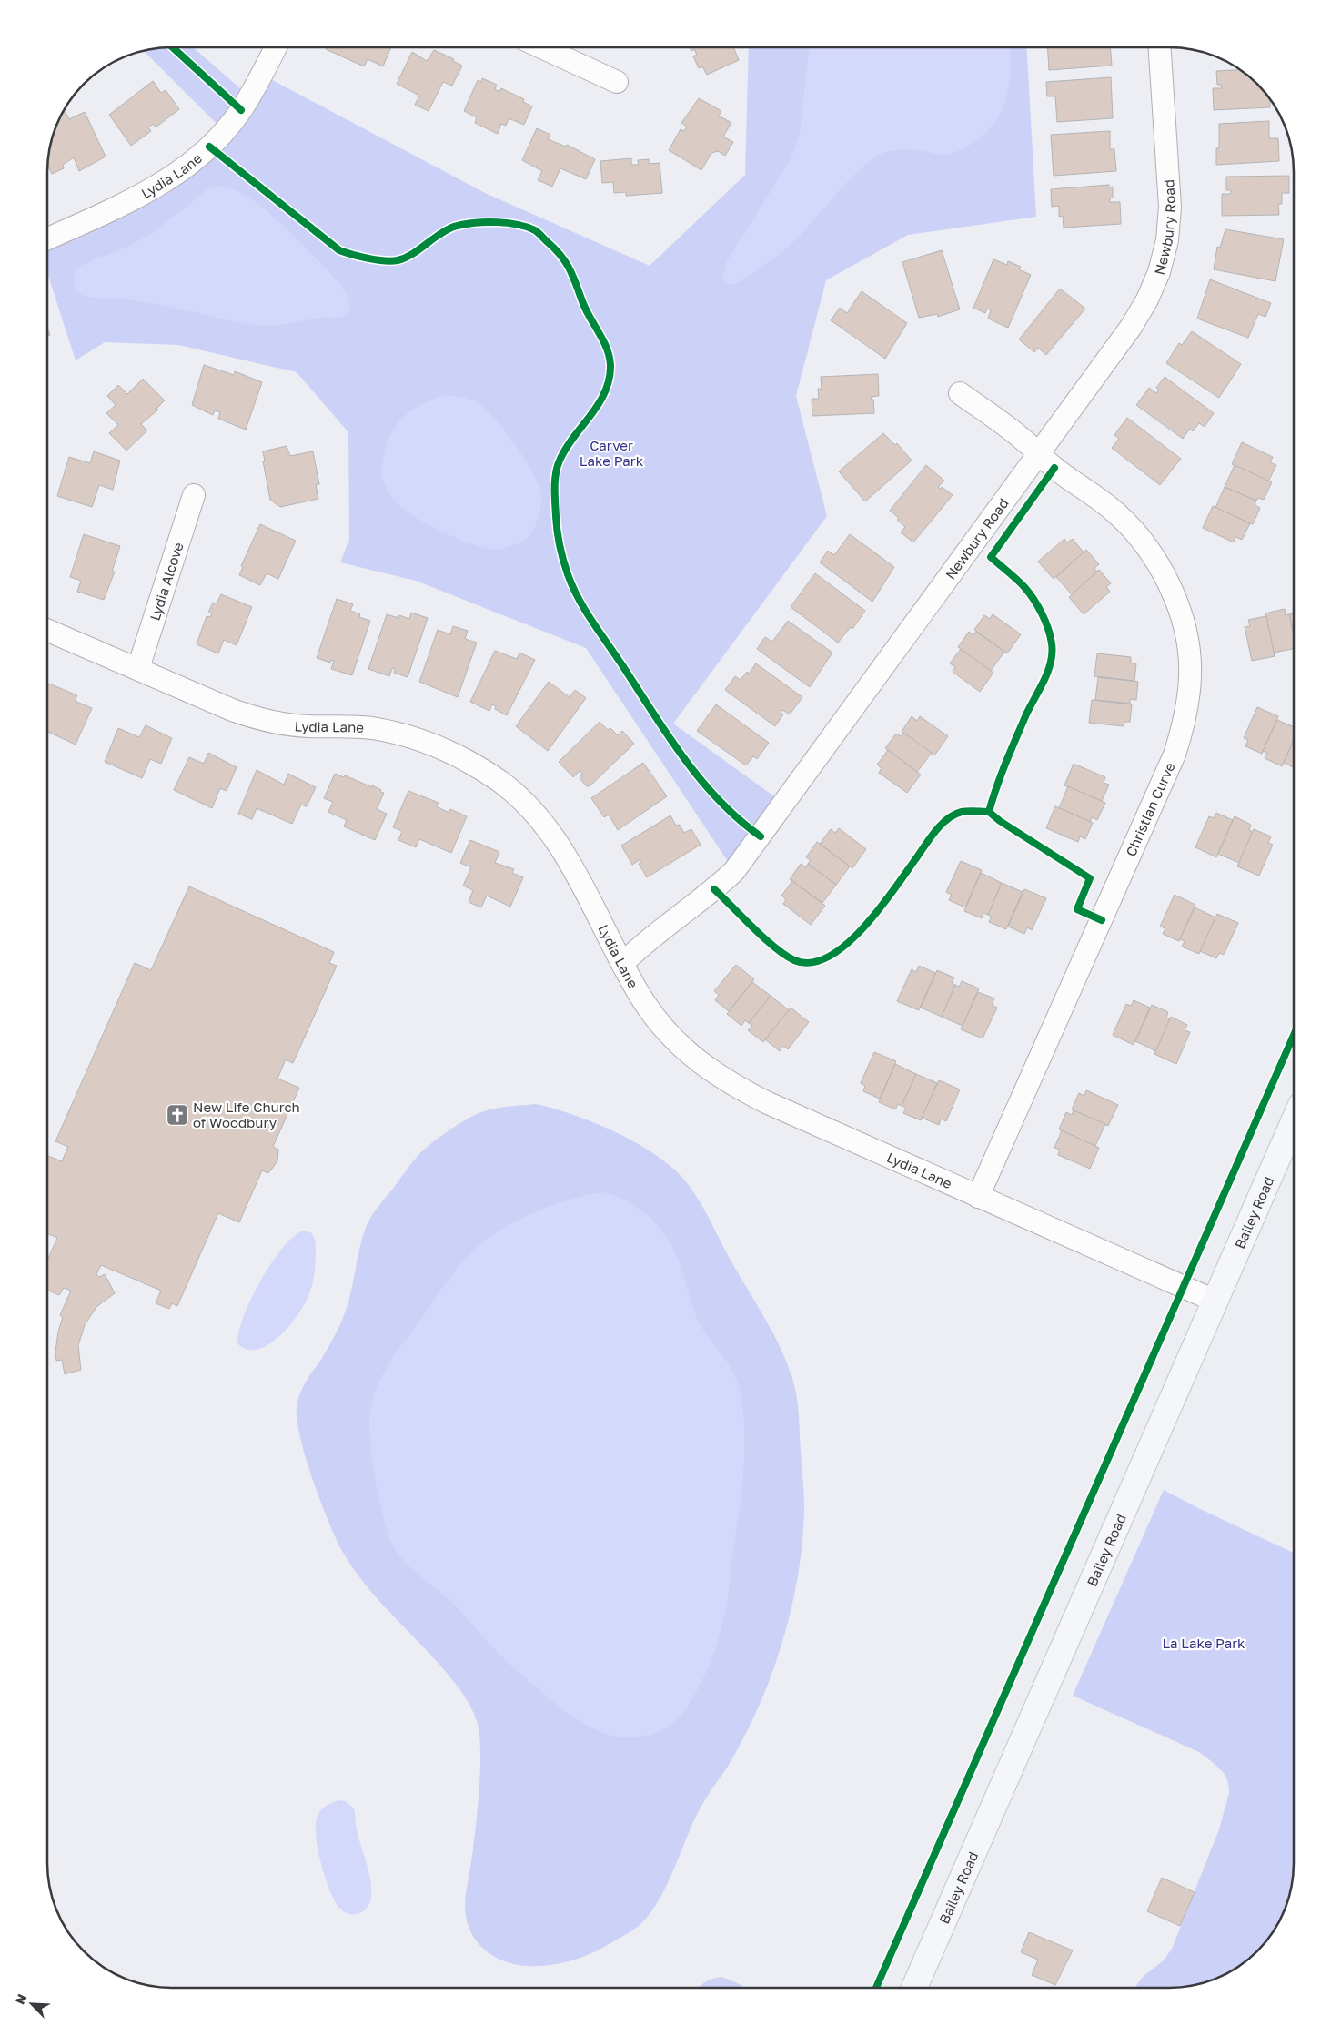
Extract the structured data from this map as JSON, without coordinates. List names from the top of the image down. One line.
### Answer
{"streets":{"main road":["Bailey Road"],"street":["Lydia Lane","Newbury Road","Lydia Alcove","Christian Curve"]},"crossings":[["Lydia Lane","Newbury Road"],["Lydia Lane","Lydia Alcove"],["Lydia Lane","Christian Curve"],["Lydia Lane","Bailey Road"],["Newbury Road","Christian Curve"]],"parks":["Carver Lake Park","La Lake Park"],"places":{"church":["New Life Church of Woodbury"]},"north":"top left"}
